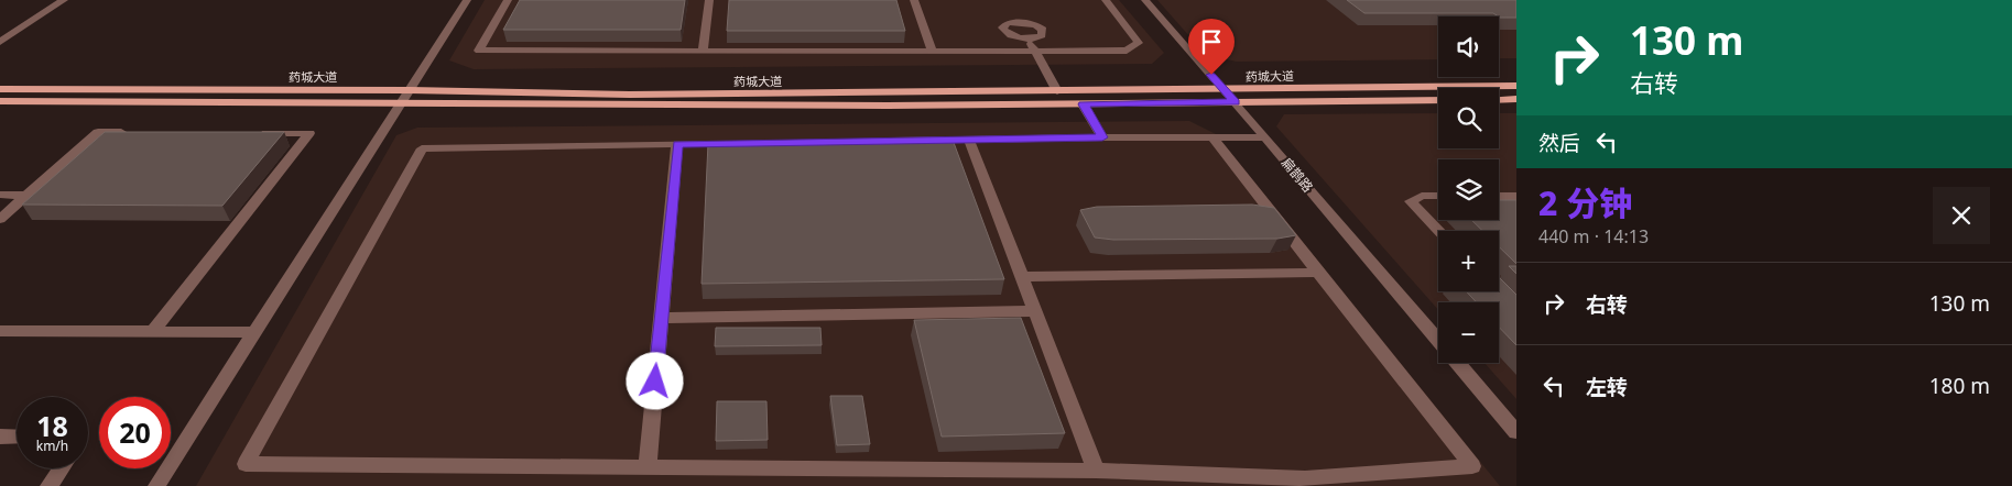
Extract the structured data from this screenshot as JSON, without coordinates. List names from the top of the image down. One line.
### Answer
{"streets":{"main road":["药城大道"],"street":["扁鹊路"]},"crossings":[["药城大道","扁鹊路"]],"page":{"turn":["130 m","右转"],"map_buttons":["+","−"],"then":"然后","heading":["2 分钟","440 m · 14:13"],"list":[{"name":"右转","value":"130 m"},{"name":"左转","value":"180 m"}],"speed":"18 km/h","limit":"20"}}
